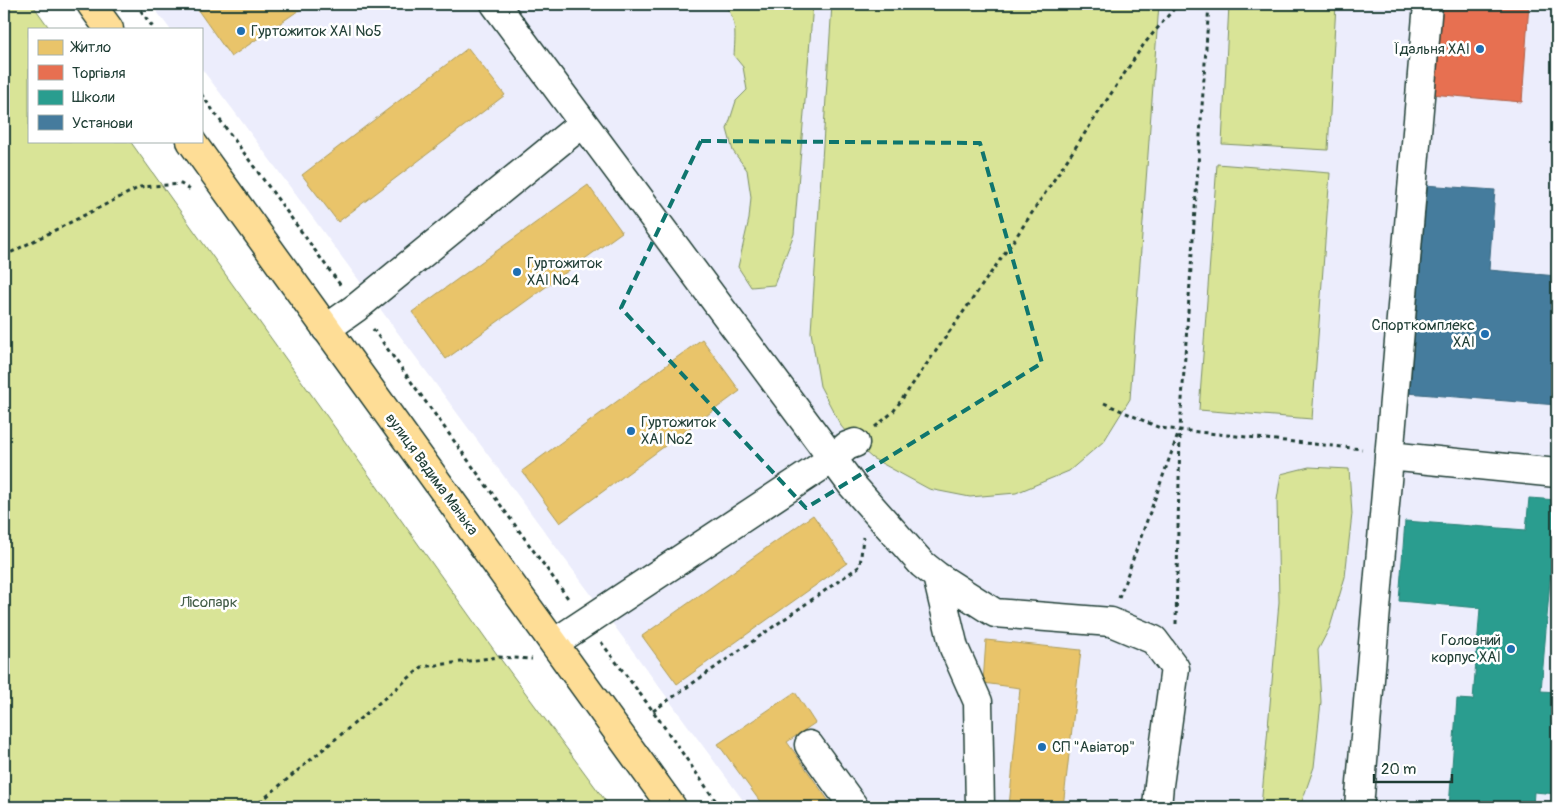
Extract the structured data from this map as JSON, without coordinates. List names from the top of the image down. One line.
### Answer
{"streets":{"main road":["вулиця Вадима Манька"]},"parks":["Лісопарк"],"places":["Гуртожиток ХАІ №5","Їдальня ХАІ","Гуртожиток ХАІ №4","Спорткомплекс ХАІ","Гуртожиток ХАІ №2","Головний корпус ХАІ","СП \"Авіатор\""],"legend":["Житло","Торгівля","Школи","Установи"],"scale_bar":"20 m"}
